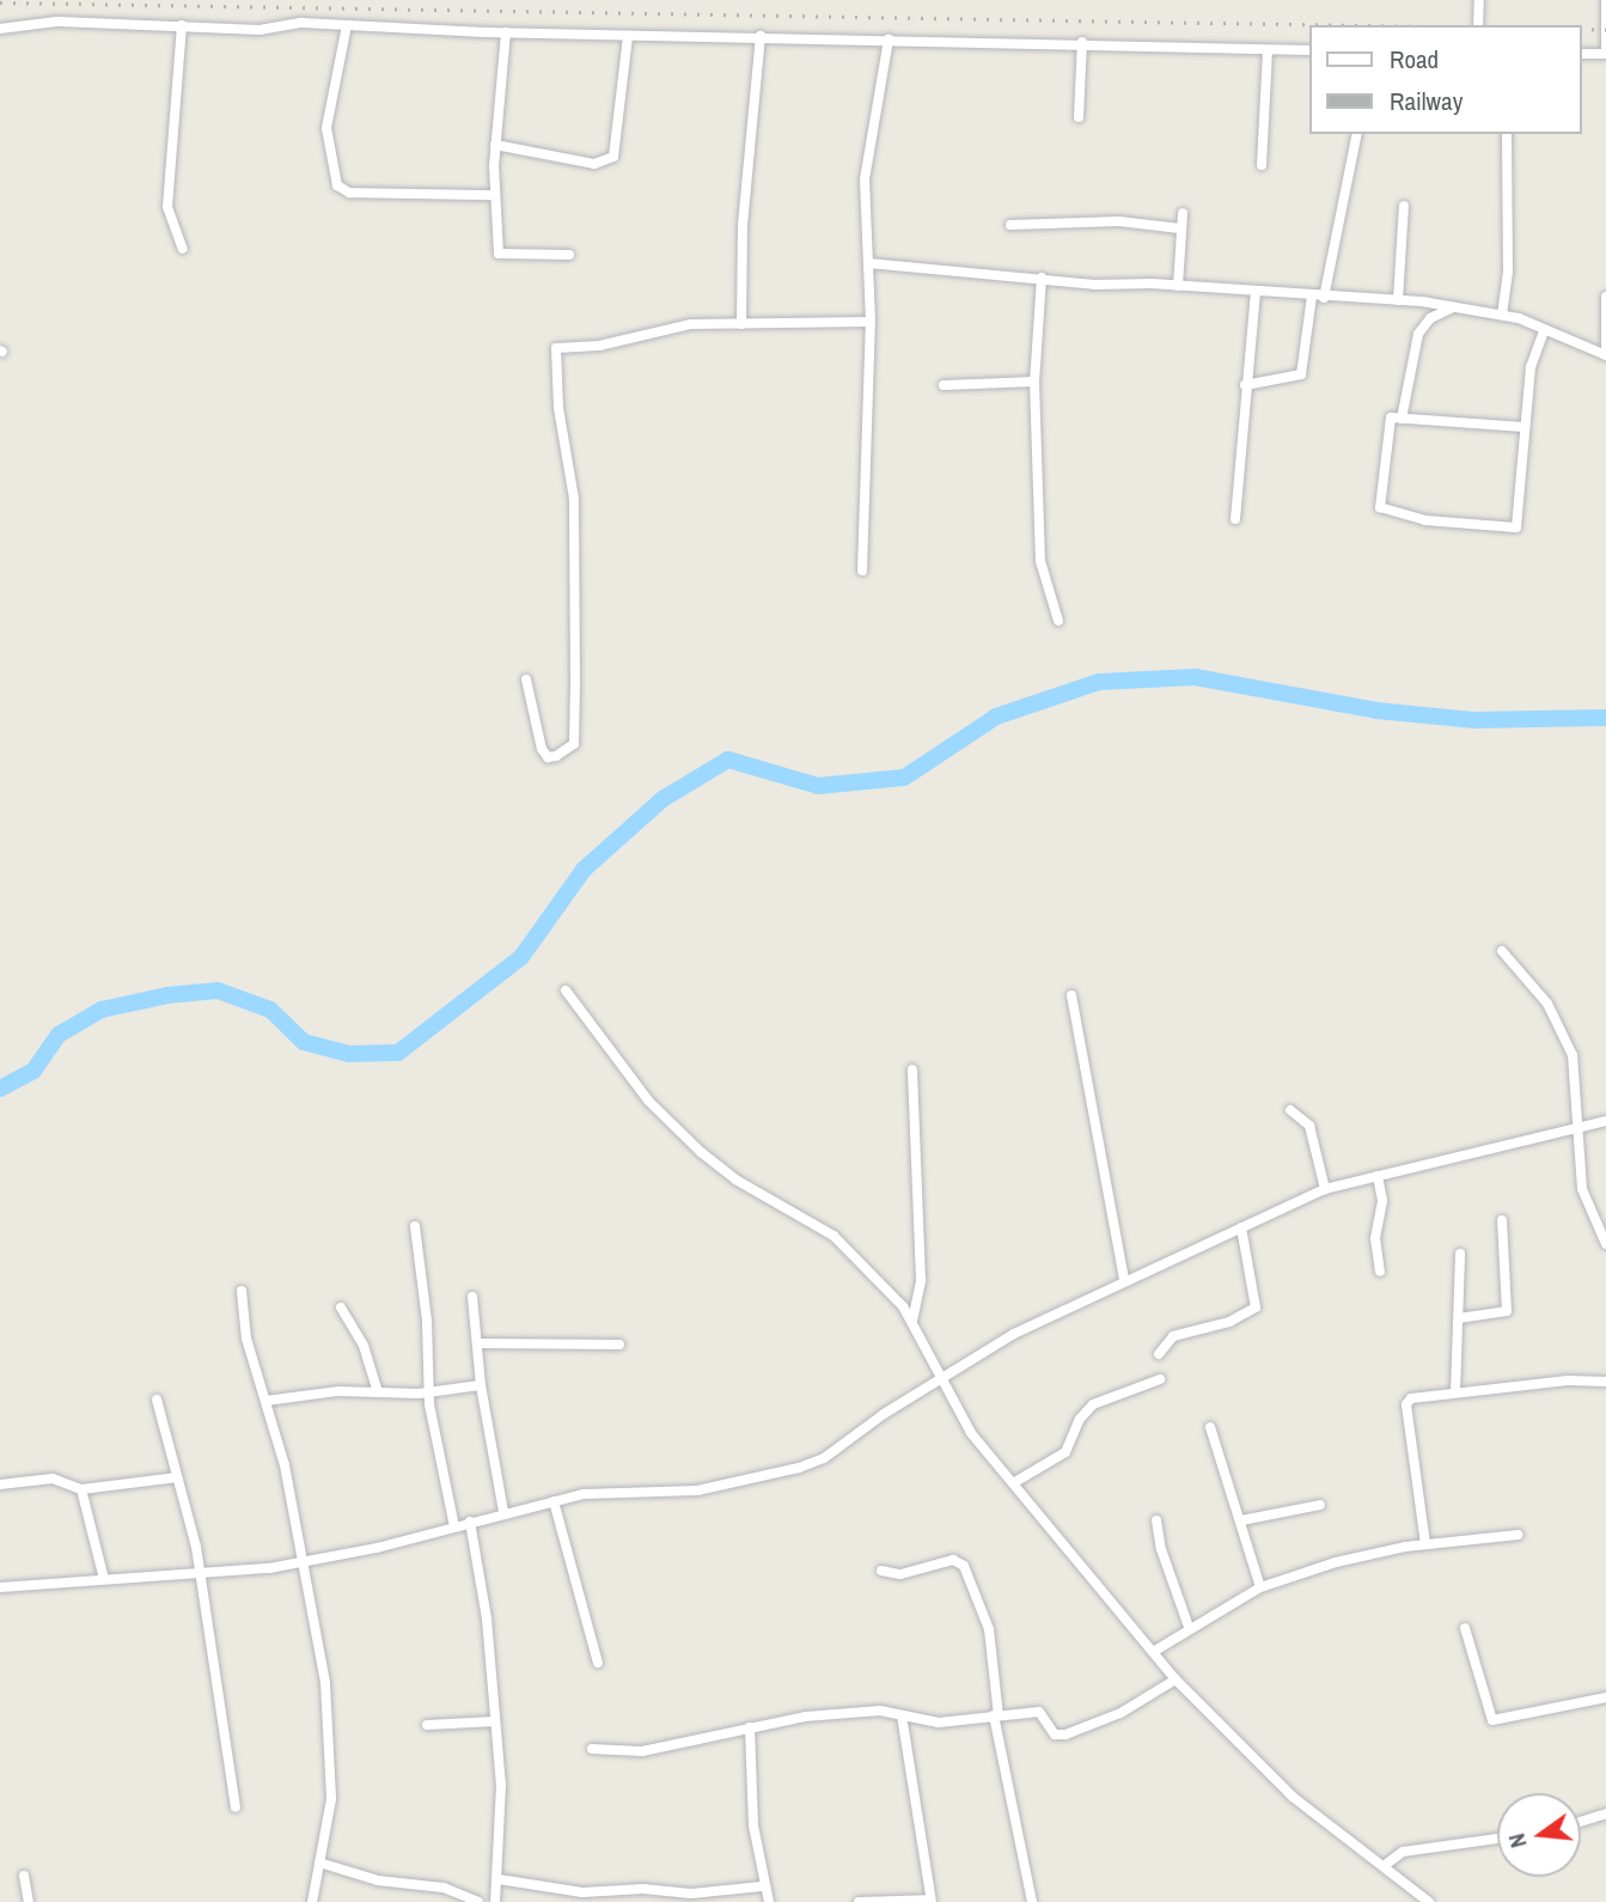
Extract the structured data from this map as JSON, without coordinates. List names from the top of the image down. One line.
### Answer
{"legend":["Road","Railway"],"north":"left"}
